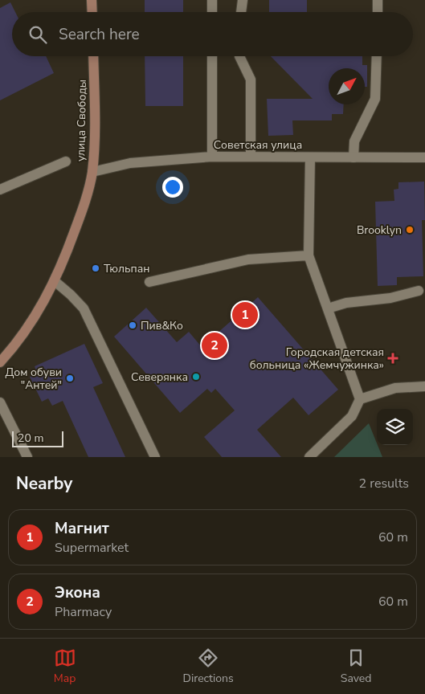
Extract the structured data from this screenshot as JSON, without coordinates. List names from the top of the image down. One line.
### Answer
{"streets":{"main road":["улица Свободы"],"street":["Советская улица"]},"crossings":[["улица Свободы","Советская улица"]],"places":{"other":["Brooklyn","Тюльпан","Пив&Ко","Северянка","Дом обуви \"Антей\""],"health":["Городская детская больница «Жемчужинка»"]},"scale_bar":"20 m","north":"top right","page":{"search":"Search here","pins":["1","2"],"scale":"20 m","heading":["Nearby","2 results"],"list":[{"mark":"1","name":"Магнит","note":"Supermarket","value":"60 m"},{"mark":"2","name":"Экона","note":"Pharmacy","value":"60 m"}],"nav":["Map","Directions","Saved"]}}
